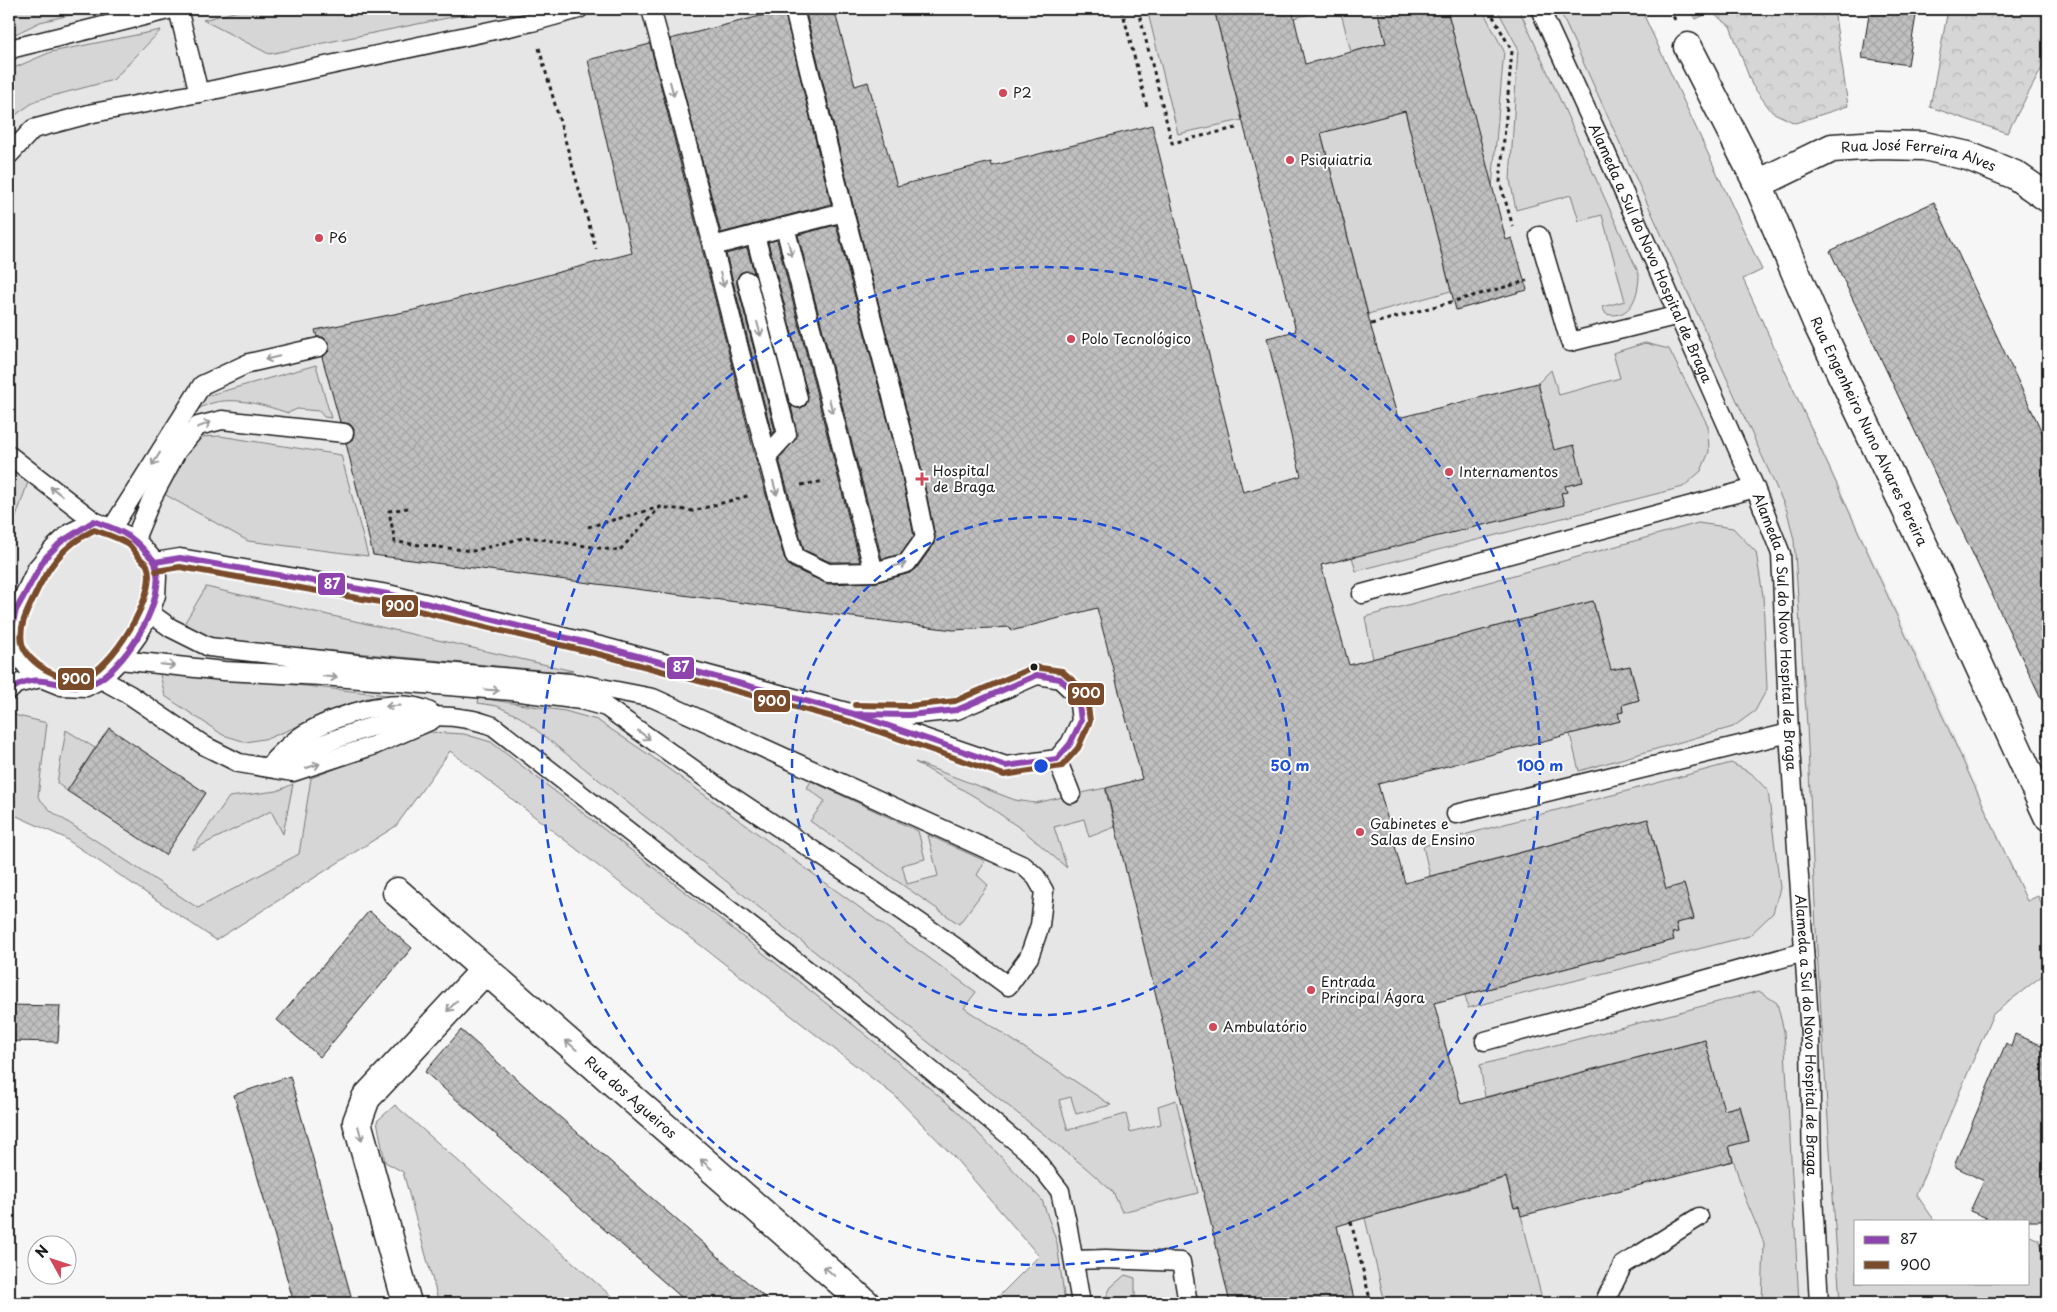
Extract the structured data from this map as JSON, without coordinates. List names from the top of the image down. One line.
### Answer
{"streets":{"street":["Rua José Ferreira Alves","Rua Engenheiro Nuno Alvares Pereira","Rua dos Agueiros"],"lane":["Alameda a Sul do Novo Hospital de Braga"]},"crossings":[["Rua José Ferreira Alves","Rua Engenheiro Nuno Alvares Pereira"]],"one_way":["Rua dos Agueiros"],"places":{"other":["P2","Psiquiatria","P6","Polo Tecnológico","Internamentos","Gabinetes e Salas de Ensino","Entrada Principal Ágora","Ambulatório"],"health":["Hospital de Braga"]},"lines":["transit line 87","transit line 900"],"legend":["87","900"],"north":"top left","rings":["50 m","100 m"]}
